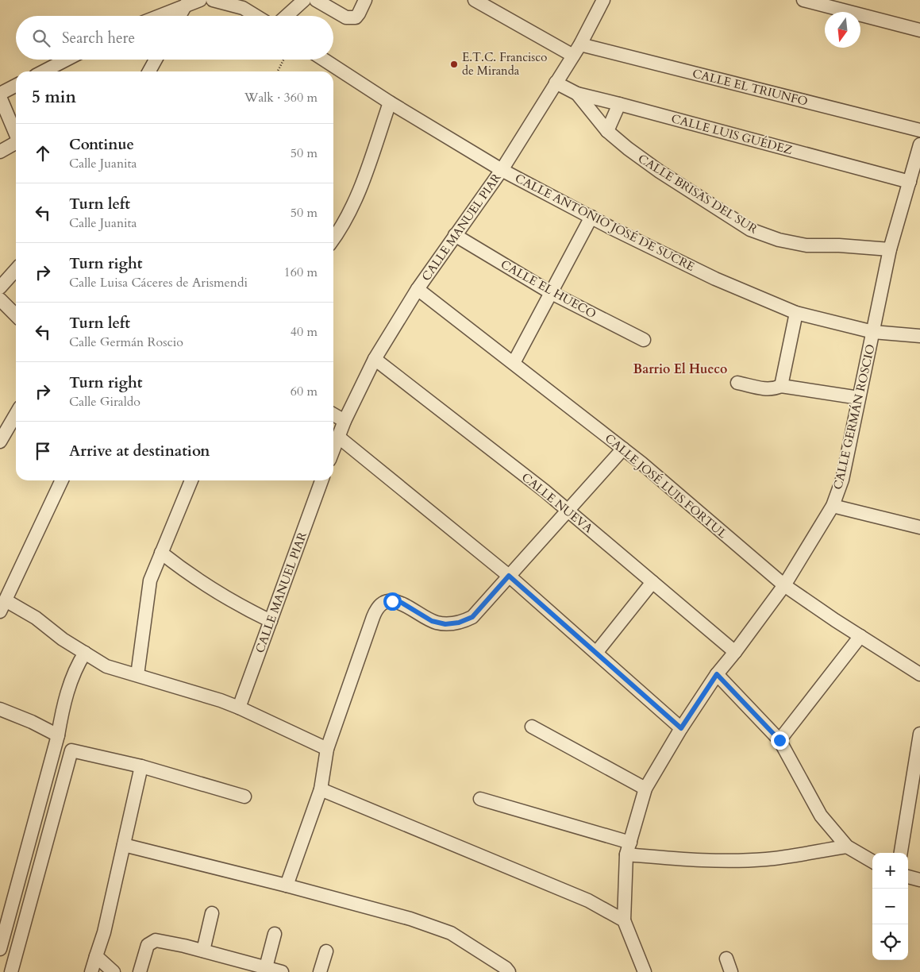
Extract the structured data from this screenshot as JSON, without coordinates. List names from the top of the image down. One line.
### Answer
{"streets":{"street":["CALLE EL TRIUNFO","CALLE LUIS GUÉDEZ","CALLE BRISAS DEL SUR","CALLE ANTONIO JOSÉ DE SUCRE","CALLE MANUEL PIAR","CALLE EL HUECO","CALLE GERMÁN ROSCIO","CALLE JOSÉ LUIS FORTUL","CALLE NUEVA"]},"crossings":[["CALLE EL TRIUNFO","CALLE MANUEL PIAR"],["CALLE LUIS GUÉDEZ","CALLE BRISAS DEL SUR"],["CALLE LUIS GUÉDEZ","CALLE MANUEL PIAR"],["CALLE LUIS GUÉDEZ","CALLE GERMÁN ROSCIO"],["CALLE BRISAS DEL SUR","CALLE GERMÁN ROSCIO"],["CALLE ANTONIO JOSÉ DE SUCRE","CALLE MANUEL PIAR"],["CALLE ANTONIO JOSÉ DE SUCRE","CALLE GERMÁN ROSCIO"],["CALLE MANUEL PIAR","CALLE EL HUECO"],["CALLE MANUEL PIAR","CALLE JOSÉ LUIS FORTUL"],["CALLE MANUEL PIAR","CALLE NUEVA"],["CALLE GERMÁN ROSCIO","CALLE JOSÉ LUIS FORTUL"],["CALLE GERMÁN ROSCIO","CALLE NUEVA"]],"districts":["Barrio El Hueco"],"places":["E.T.C. Francisco de Miranda"],"north":"bottom","page":{"search":"Search here","heading":["5 min","Walk · 360 m"],"list":[["Continue","Calle Juanita","50 m"],["Turn left","Calle Juanita","50 m"],["Turn right","Calle Luisa Cáceres de Arismendi","160 m"],["Turn left","Calle Germán Roscio","40 m"],["Turn right","Calle Giraldo","60 m"],"Arrive at destination"],"map_buttons":["+","−"]}}
